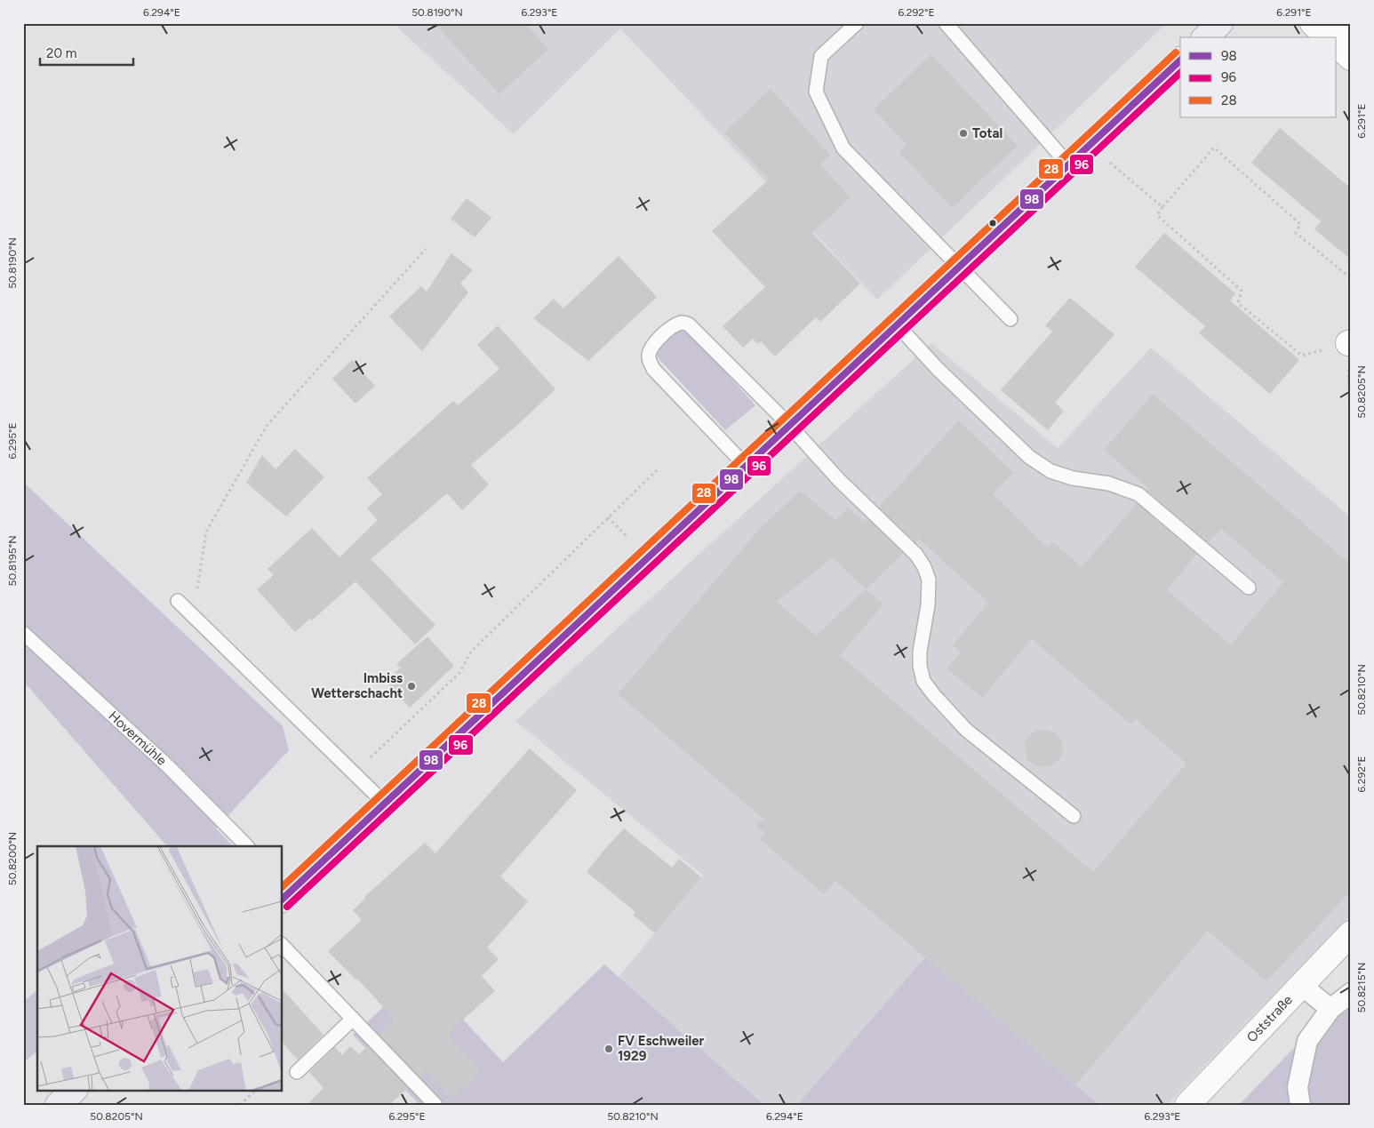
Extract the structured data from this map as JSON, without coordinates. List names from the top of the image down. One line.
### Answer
{"streets":{"street":["Oststraße"],"lane":["Hovermühle"]},"places":["Total","Imbiss Wetterschacht","FV Eschweiler 1929"],"lines":["transit line 28","transit line 98","transit line 96"],"legend":["98","96","28"],"scale_bar":"20 m","coordinates":["6.294°E","50.8190°N","6.293°E","6.292°E","6.291°E","50.8205°N","6.295°E","50.8195°N","50.8210°N","50.8200°N","50.8215°N"]}
